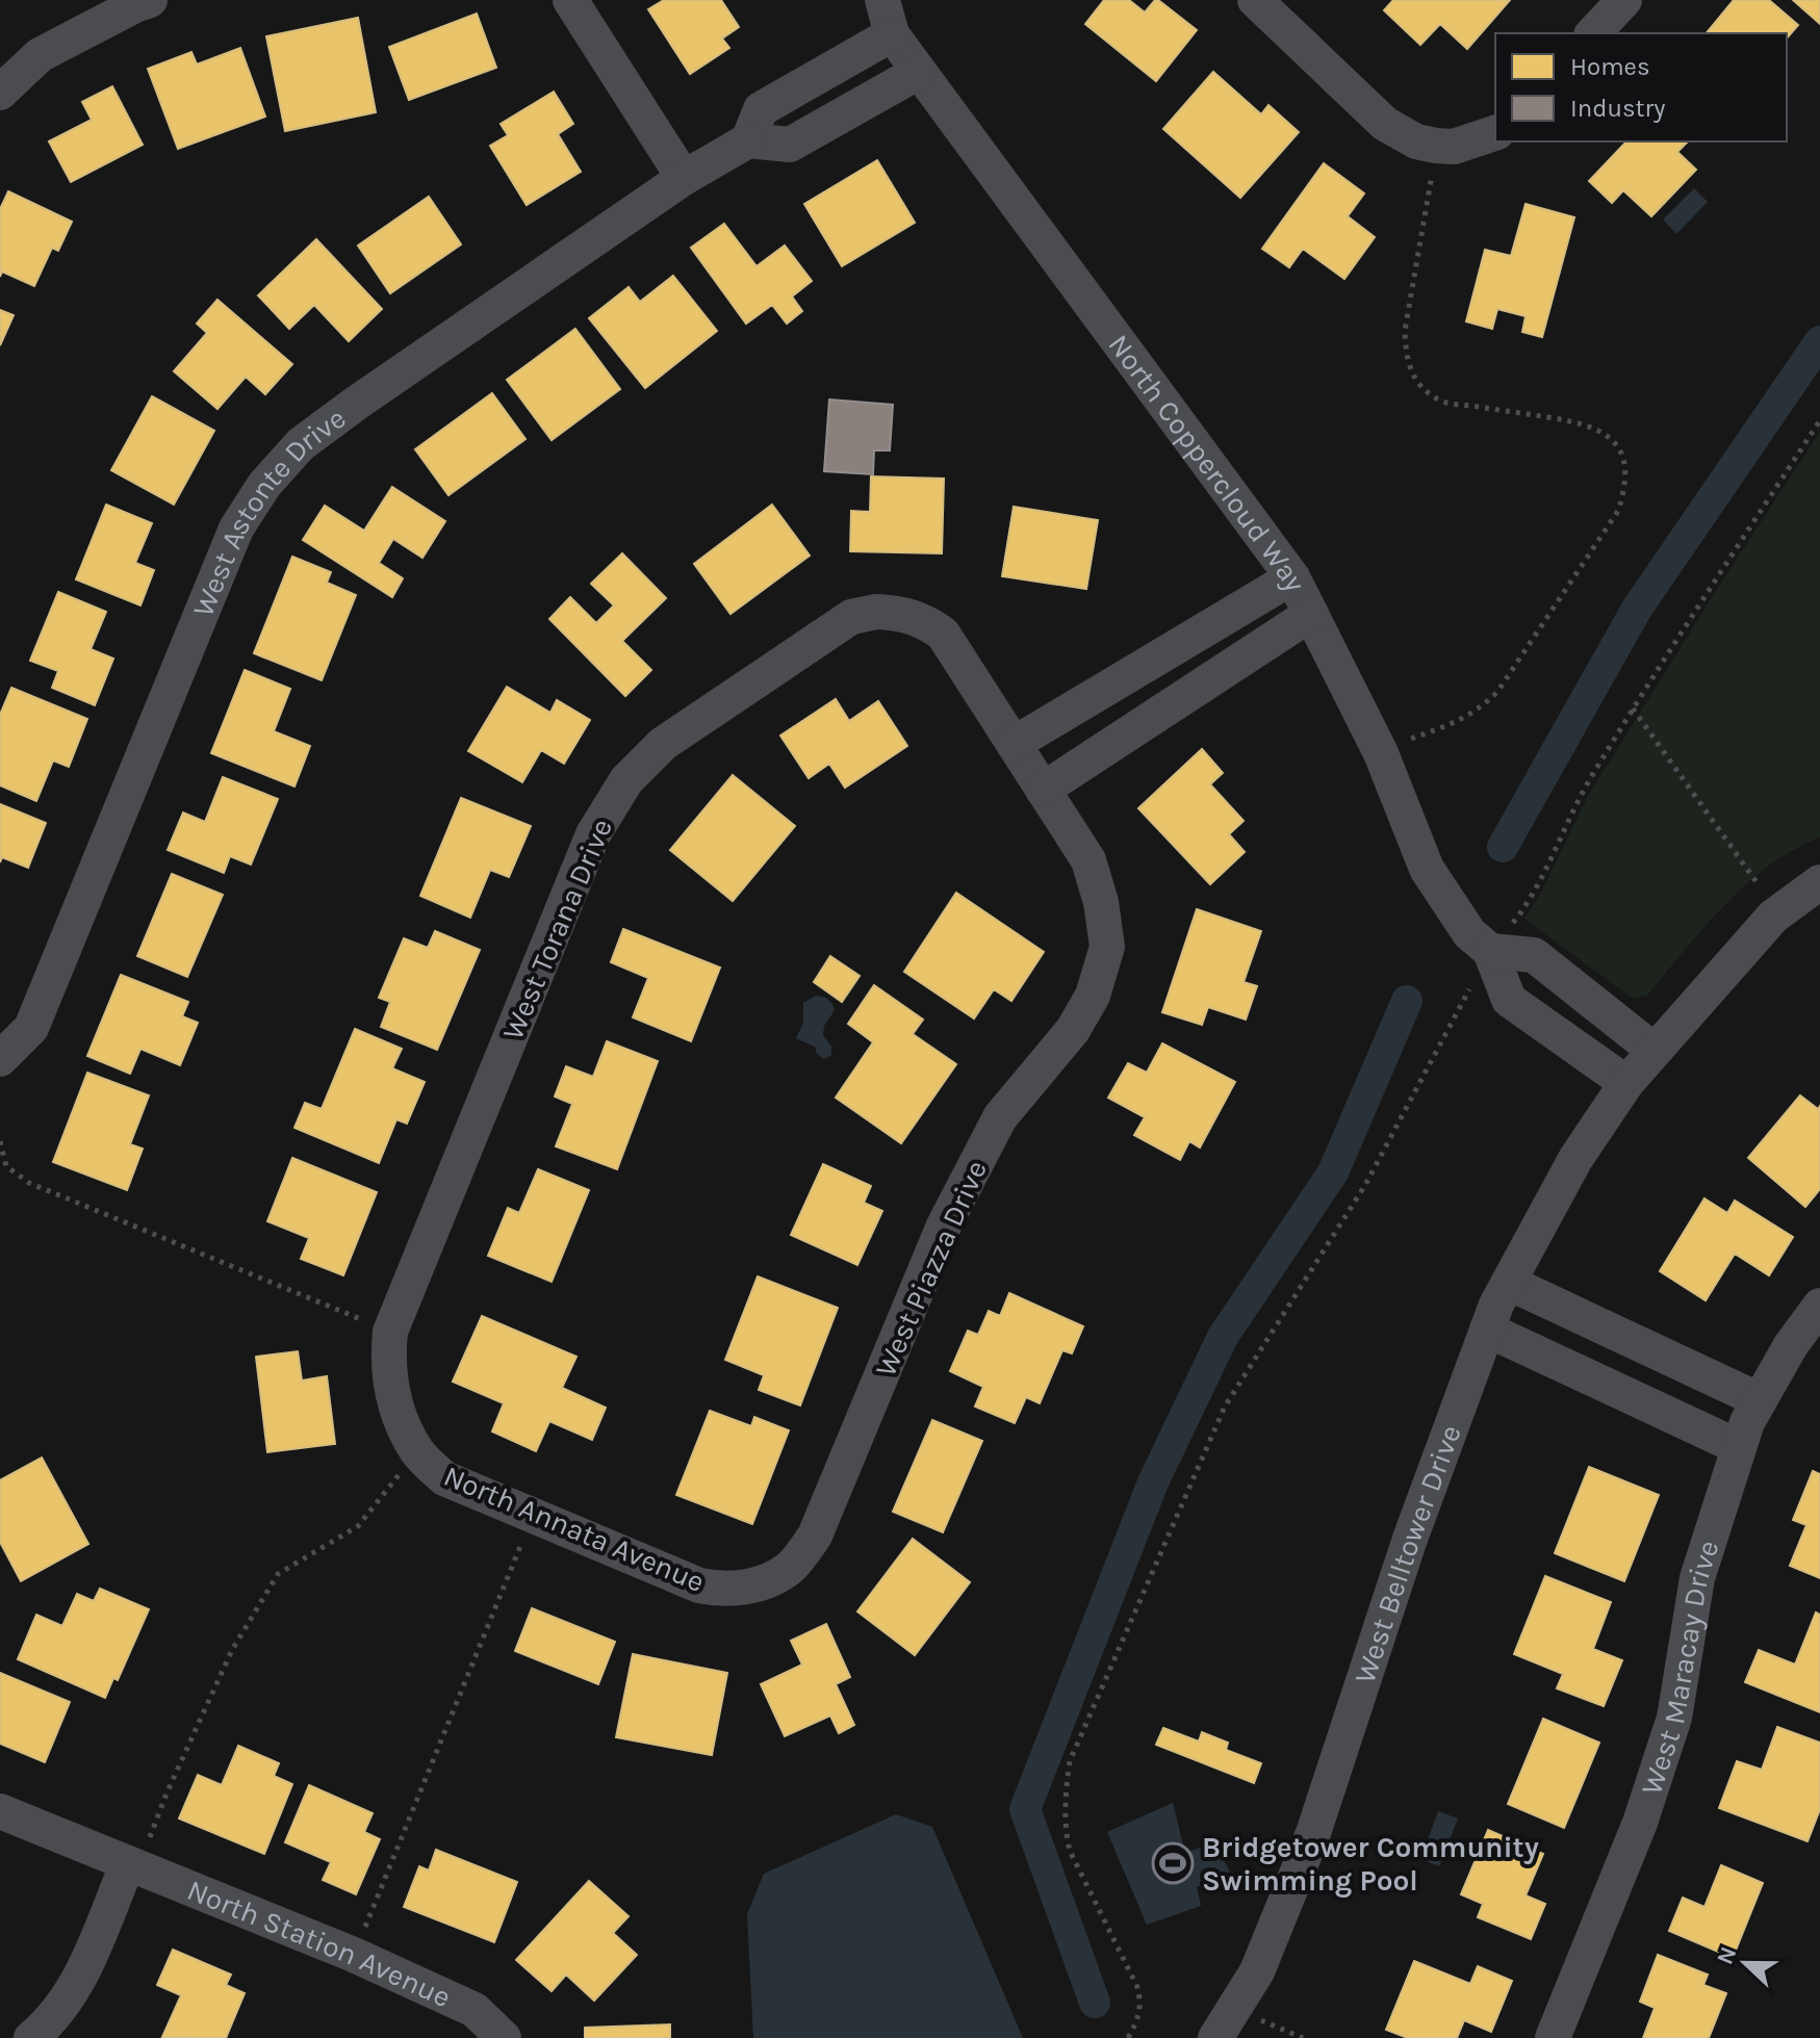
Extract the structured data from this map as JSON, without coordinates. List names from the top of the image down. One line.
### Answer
{"streets":{"street":["North Coppercloud Way","West Astonte Drive","West Torana Drive","West Piazza Drive","North Annata Avenue","West Belltower Drive","West Maracay Drive","North Station Avenue"]},"crossings":[["North Coppercloud Way","West Belltower Drive"],["West Torana Drive","North Annata Avenue"],["West Piazza Drive","North Annata Avenue"]],"places":{"sports":["Bridgetower Community Swimming Pool"]},"legend":["Homes","Industry"],"north":"left"}
